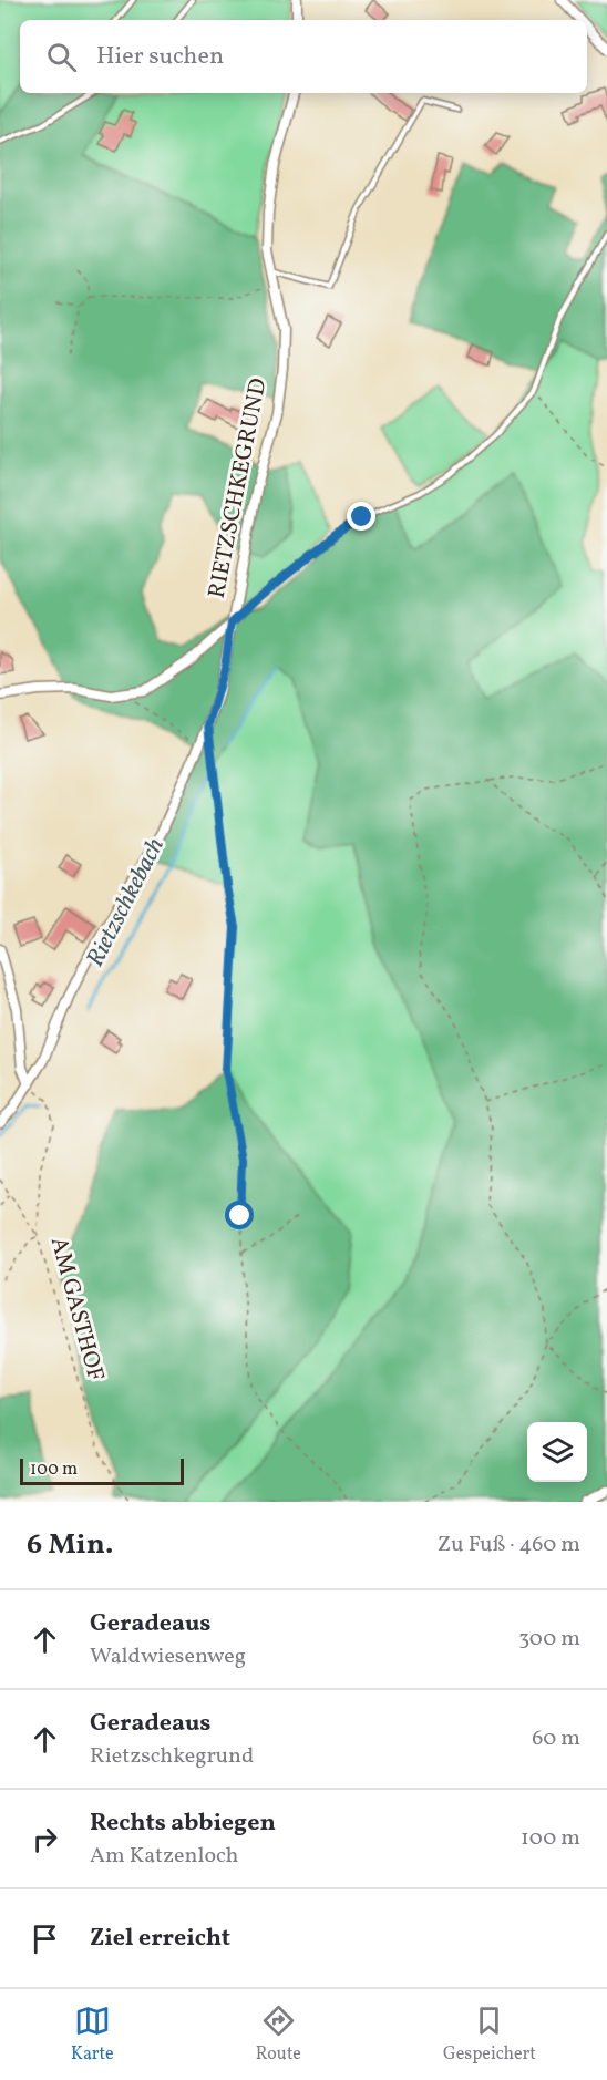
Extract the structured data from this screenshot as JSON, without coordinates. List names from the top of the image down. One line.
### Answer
{"streets":{"street":["RIETZSCHKEGRUND"],"path":["AM GASTHOF"]},"crossings":[["RIETZSCHKEGRUND","AM GASTHOF"]],"water":["Rietzschkebach"],"scale_bar":"100 m","page":{"search":"Hier suchen","scale":"100 m","heading":["6 Min.","Zu Fuß · 460 m"],"list":[["Geradeaus","Waldwiesenweg","300 m"],["Geradeaus","Rietzschkegrund","60 m"],["Rechts abbiegen","Am Katzenloch","100 m"],"Ziel erreicht"],"nav":["Karte","Route","Gespeichert"]}}
